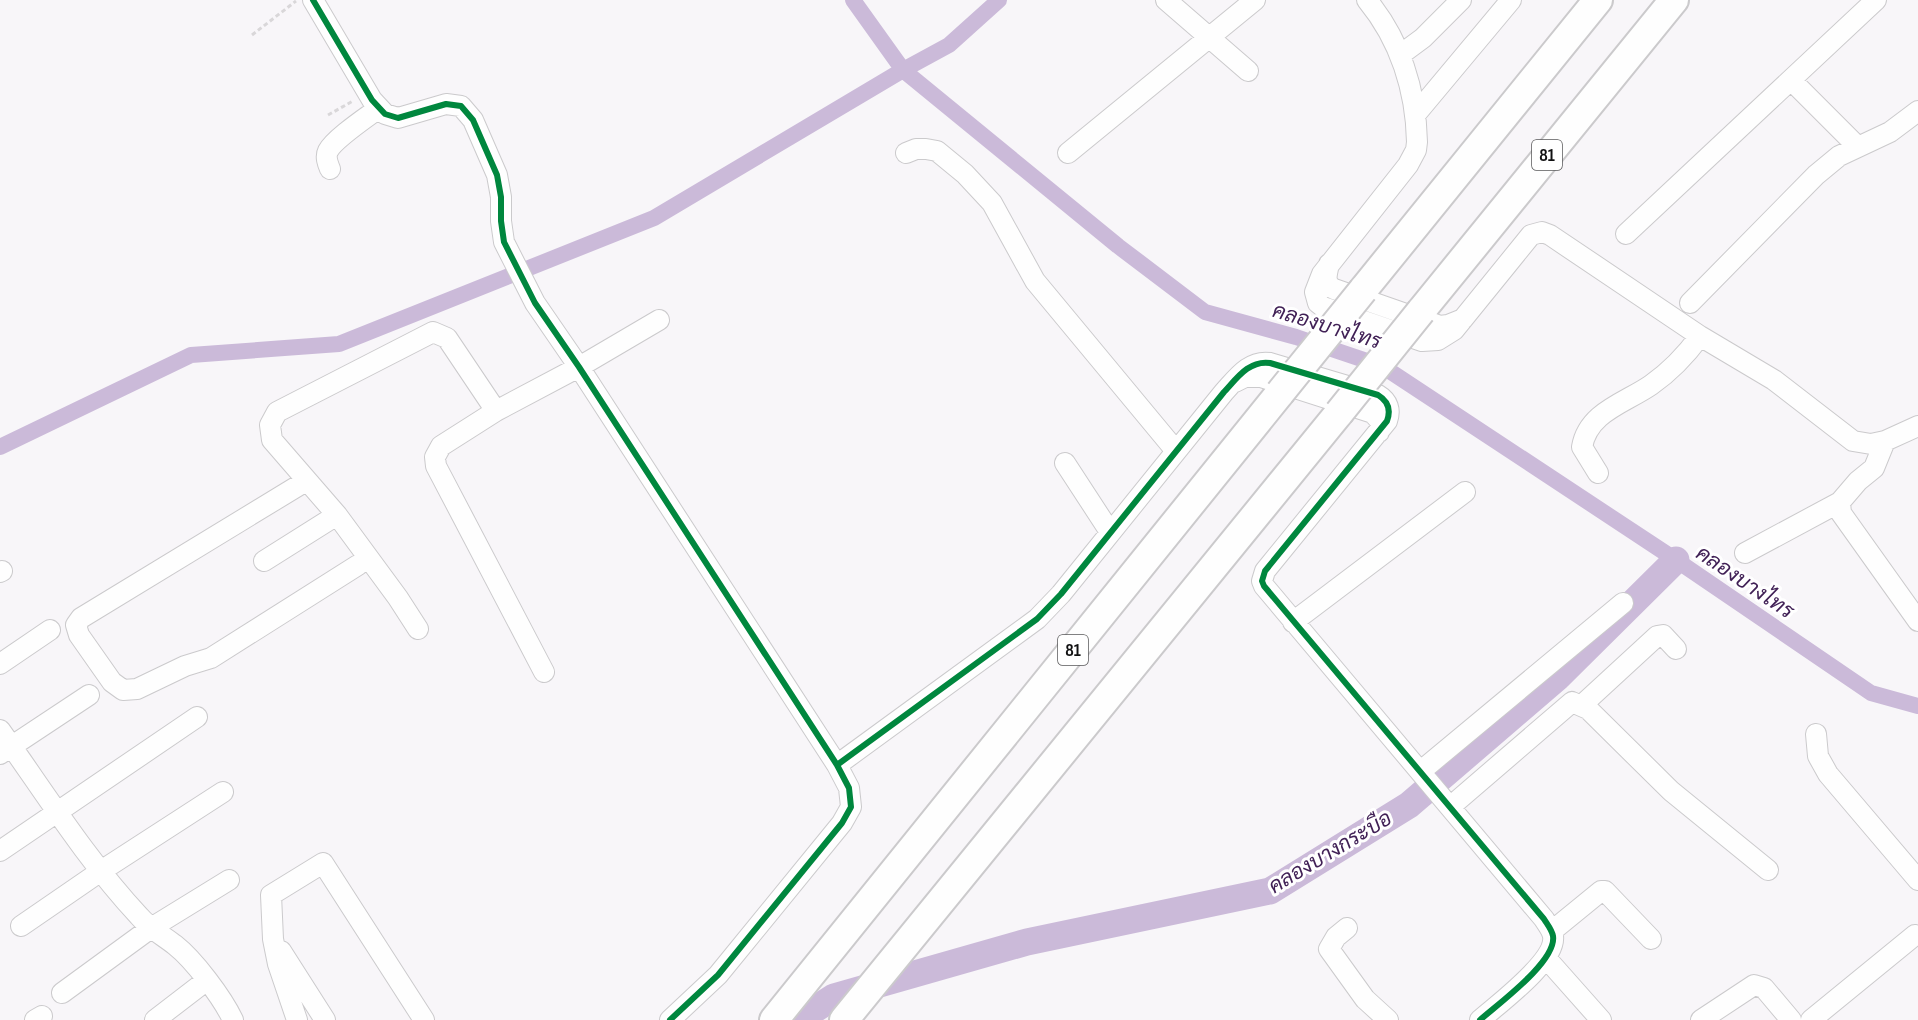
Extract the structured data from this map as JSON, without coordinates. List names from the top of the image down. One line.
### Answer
{"streets":{"highway":["81"]},"water":["คลองบางไทร","คลองบางกระบือ"]}
